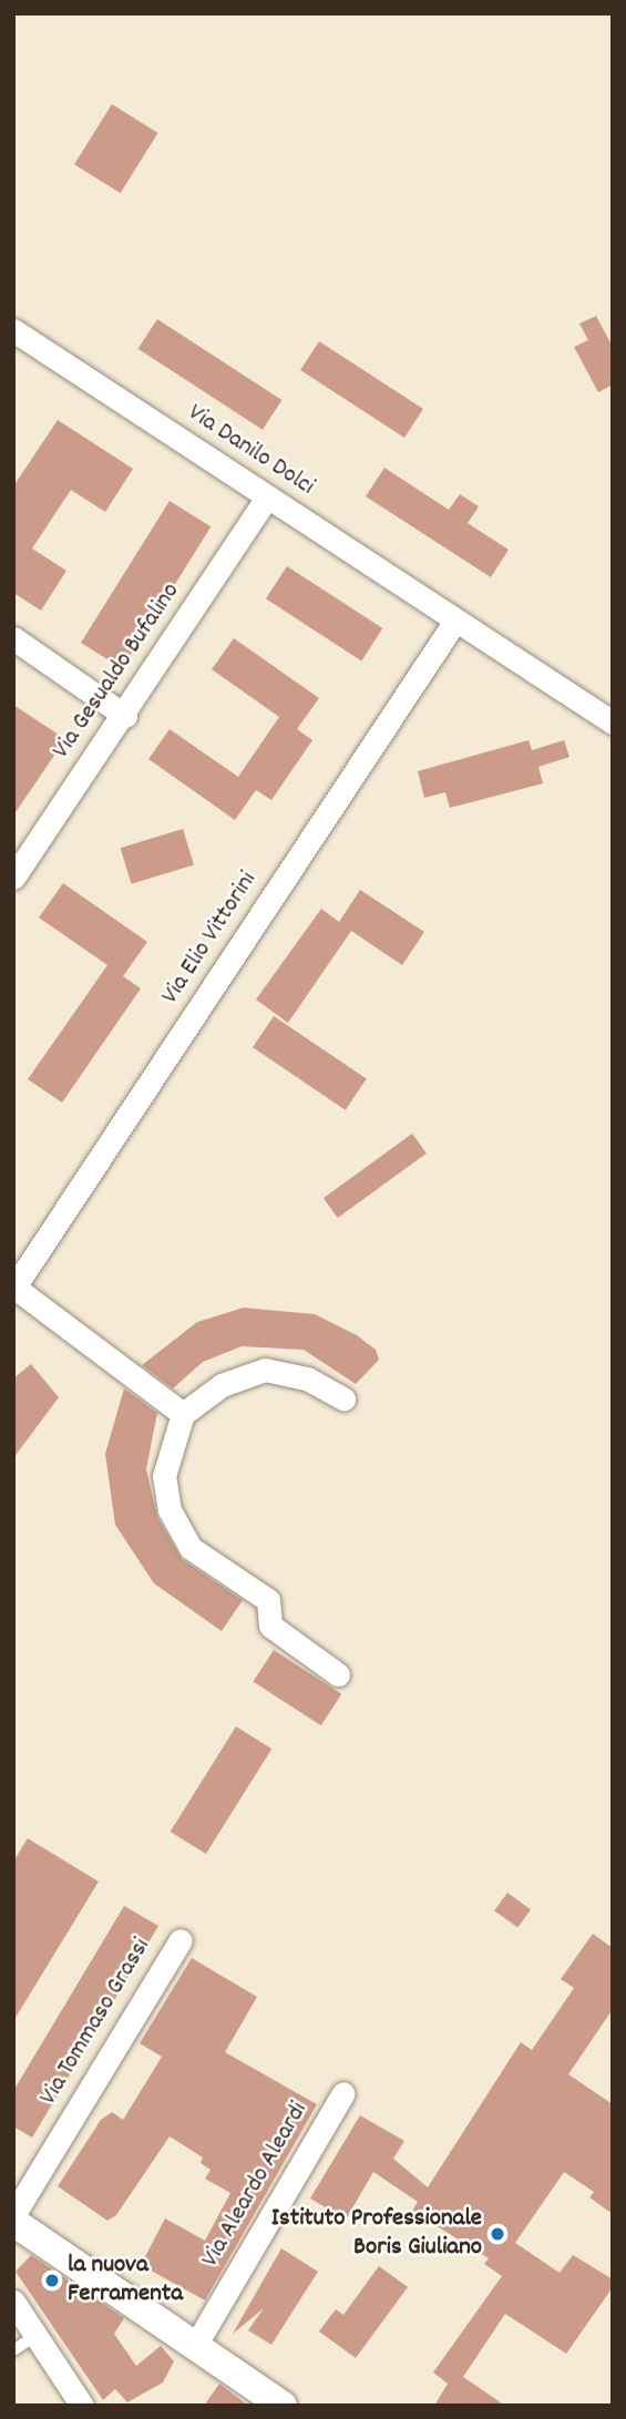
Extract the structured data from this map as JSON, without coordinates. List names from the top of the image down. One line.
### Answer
{"streets":{"street":["Via Danilo Dolci","Via Gesualdo Bufalino","Via Elio Vittorini","Via Tommaso Grassi","Via Aleardo Aleardi"]},"crossings":[["Via Danilo Dolci","Via Gesualdo Bufalino"],["Via Danilo Dolci","Via Elio Vittorini"]],"places":["Istituto Professionale Boris Giuliano","la nuova Ferramenta"]}
